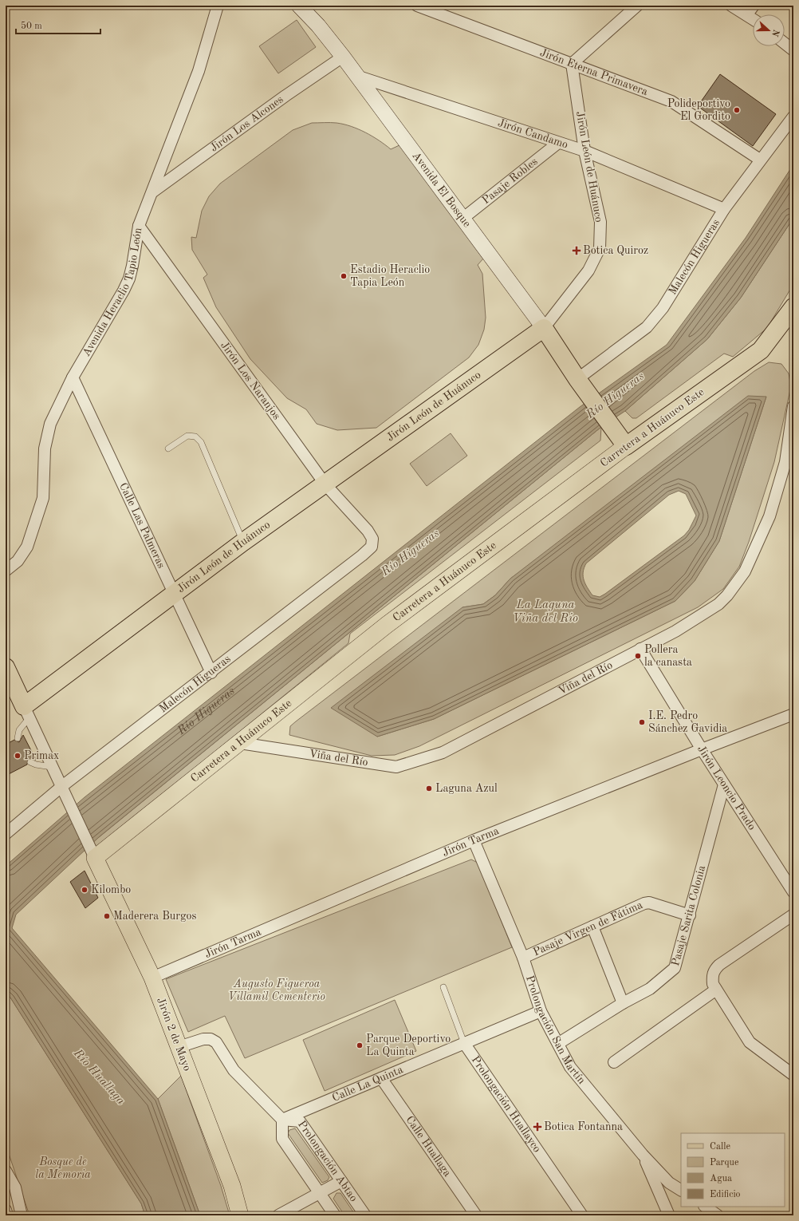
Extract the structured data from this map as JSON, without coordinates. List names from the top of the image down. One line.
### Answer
{"streets":{"highway":["Jirón León de Huánuco","Avenida El Bosque","Carretera a Huánuco Este"],"main road":["Jirón 2 de Mayo"],"street":["Jirón Eterna Primavera","Jirón Los Alcones","Jirón Candamo","Pasaje Robles","Malecón Higueras","Avenida Heraclio Tapio León","Jirón Los Naranjos","Calle Las Palmeras","Viña del Río","Jirón Leoncio Prado","Jirón Tarma","Pasaje Sarita Colonia","Pasaje Virgen de Fátima","Prolongación San Martín","Calle La Quinta","Prolongación Huallayco","Calle Huallaga","Prolongación Abtao"]},"crossings":[["Jirón Eterna Primavera","Jirón León de Huánuco"],["Jirón Eterna Primavera","Malecón Higueras"],["Jirón Los Alcones","Avenida El Bosque"],["Jirón Los Alcones","Avenida Heraclio Tapio León"],["Jirón Candamo","Jirón León de Huánuco"],["Jirón Candamo","Pasaje Robles"],["Jirón Candamo","Avenida El Bosque"],["Jirón Candamo","Malecón Higueras"],["Jirón León de Huánuco","Avenida El Bosque"],["Jirón León de Huánuco","Jirón Los Naranjos"],["Jirón León de Huánuco","Calle Las Palmeras"],["Pasaje Robles","Avenida El Bosque"],["Avenida El Bosque","Malecón Higueras"],["Avenida El Bosque","Carretera a Huánuco Este"],["Malecón Higueras","Jirón Los Naranjos"],["Malecón Higueras","Calle Las Palmeras"],["Avenida Heraclio Tapio León","Jirón Los Naranjos"],["Avenida Heraclio Tapio León","Calle Las Palmeras"],["Carretera a Huánuco Este","Viña del Río"],["Carretera a Huánuco Este","Jirón 2 de Mayo"],["Viña del Río","Jirón Leoncio Prado"],["Jirón Leoncio Prado","Jirón Tarma"],["Jirón Leoncio Prado","Pasaje Sarita Colonia"],["Jirón Tarma","Prolongación San Martín"],["Jirón Tarma","Jirón 2 de Mayo"],["Pasaje Sarita Colonia","Pasaje Virgen de Fátima"],["Pasaje Sarita Colonia","Prolongación San Martín"],["Pasaje Virgen de Fátima","Prolongación San Martín"],["Prolongación San Martín","Calle La Quinta"],["Jirón 2 de Mayo","Prolongación Abtao"],["Calle La Quinta","Prolongación Huallayco"],["Calle La Quinta","Calle Huallaga"],["Calle La Quinta","Prolongación Abtao"]],"water":["Río Higueras","La Laguna Viña del Rio","Río Huallaga"],"parks":["Augusto Figueroa Villamil Cementerio","Bosque de la Memoria"],"places":{"other":["Polideportivo El Gordito","Estadio Heraclio Tapia León","Pollera la canasta","I.E. Pedro Sánchez Gavidia","Primax","Laguna Azul","Kilombo","Maderera Burgos","Parque Deportivo La Quinta"],"health":["Botica Quiroz","Botica Fontanna"]},"legend":["Calle","Parque","Agua","Edificio"],"scale_bar":"50 m","north":"right"}
